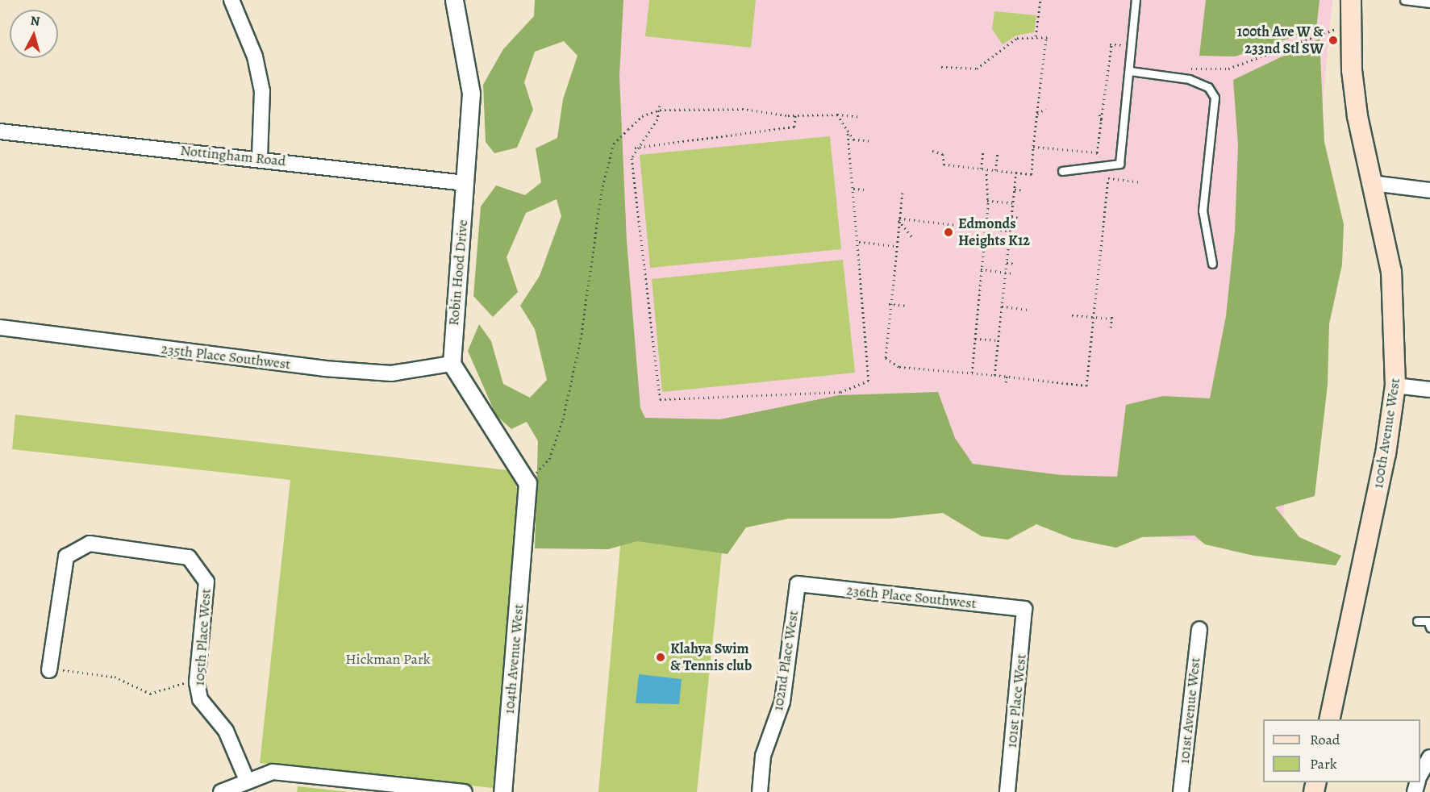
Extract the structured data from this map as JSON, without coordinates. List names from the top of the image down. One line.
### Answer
{"streets":{"main road":["100th Avenue West"],"street":["Nottingham Road","Robin Hood Drive","235th Place Southwest","236th Place Southwest","105th Place West","104th Avenue West","102nd Place West","101st Place West","101st Avenue West"]},"crossings":[["Nottingham Road","Robin Hood Drive"],["Robin Hood Drive","235th Place Southwest"],["236th Place Southwest","102nd Place West"],["236th Place Southwest","101st Place West"]],"parks":["Hickman Park"],"places":["100th Ave W & 233nd Stl SW","Edmonds Heights K12","Klahya Swim & Tennis club"],"legend":["Road","Park"],"north":"top"}
